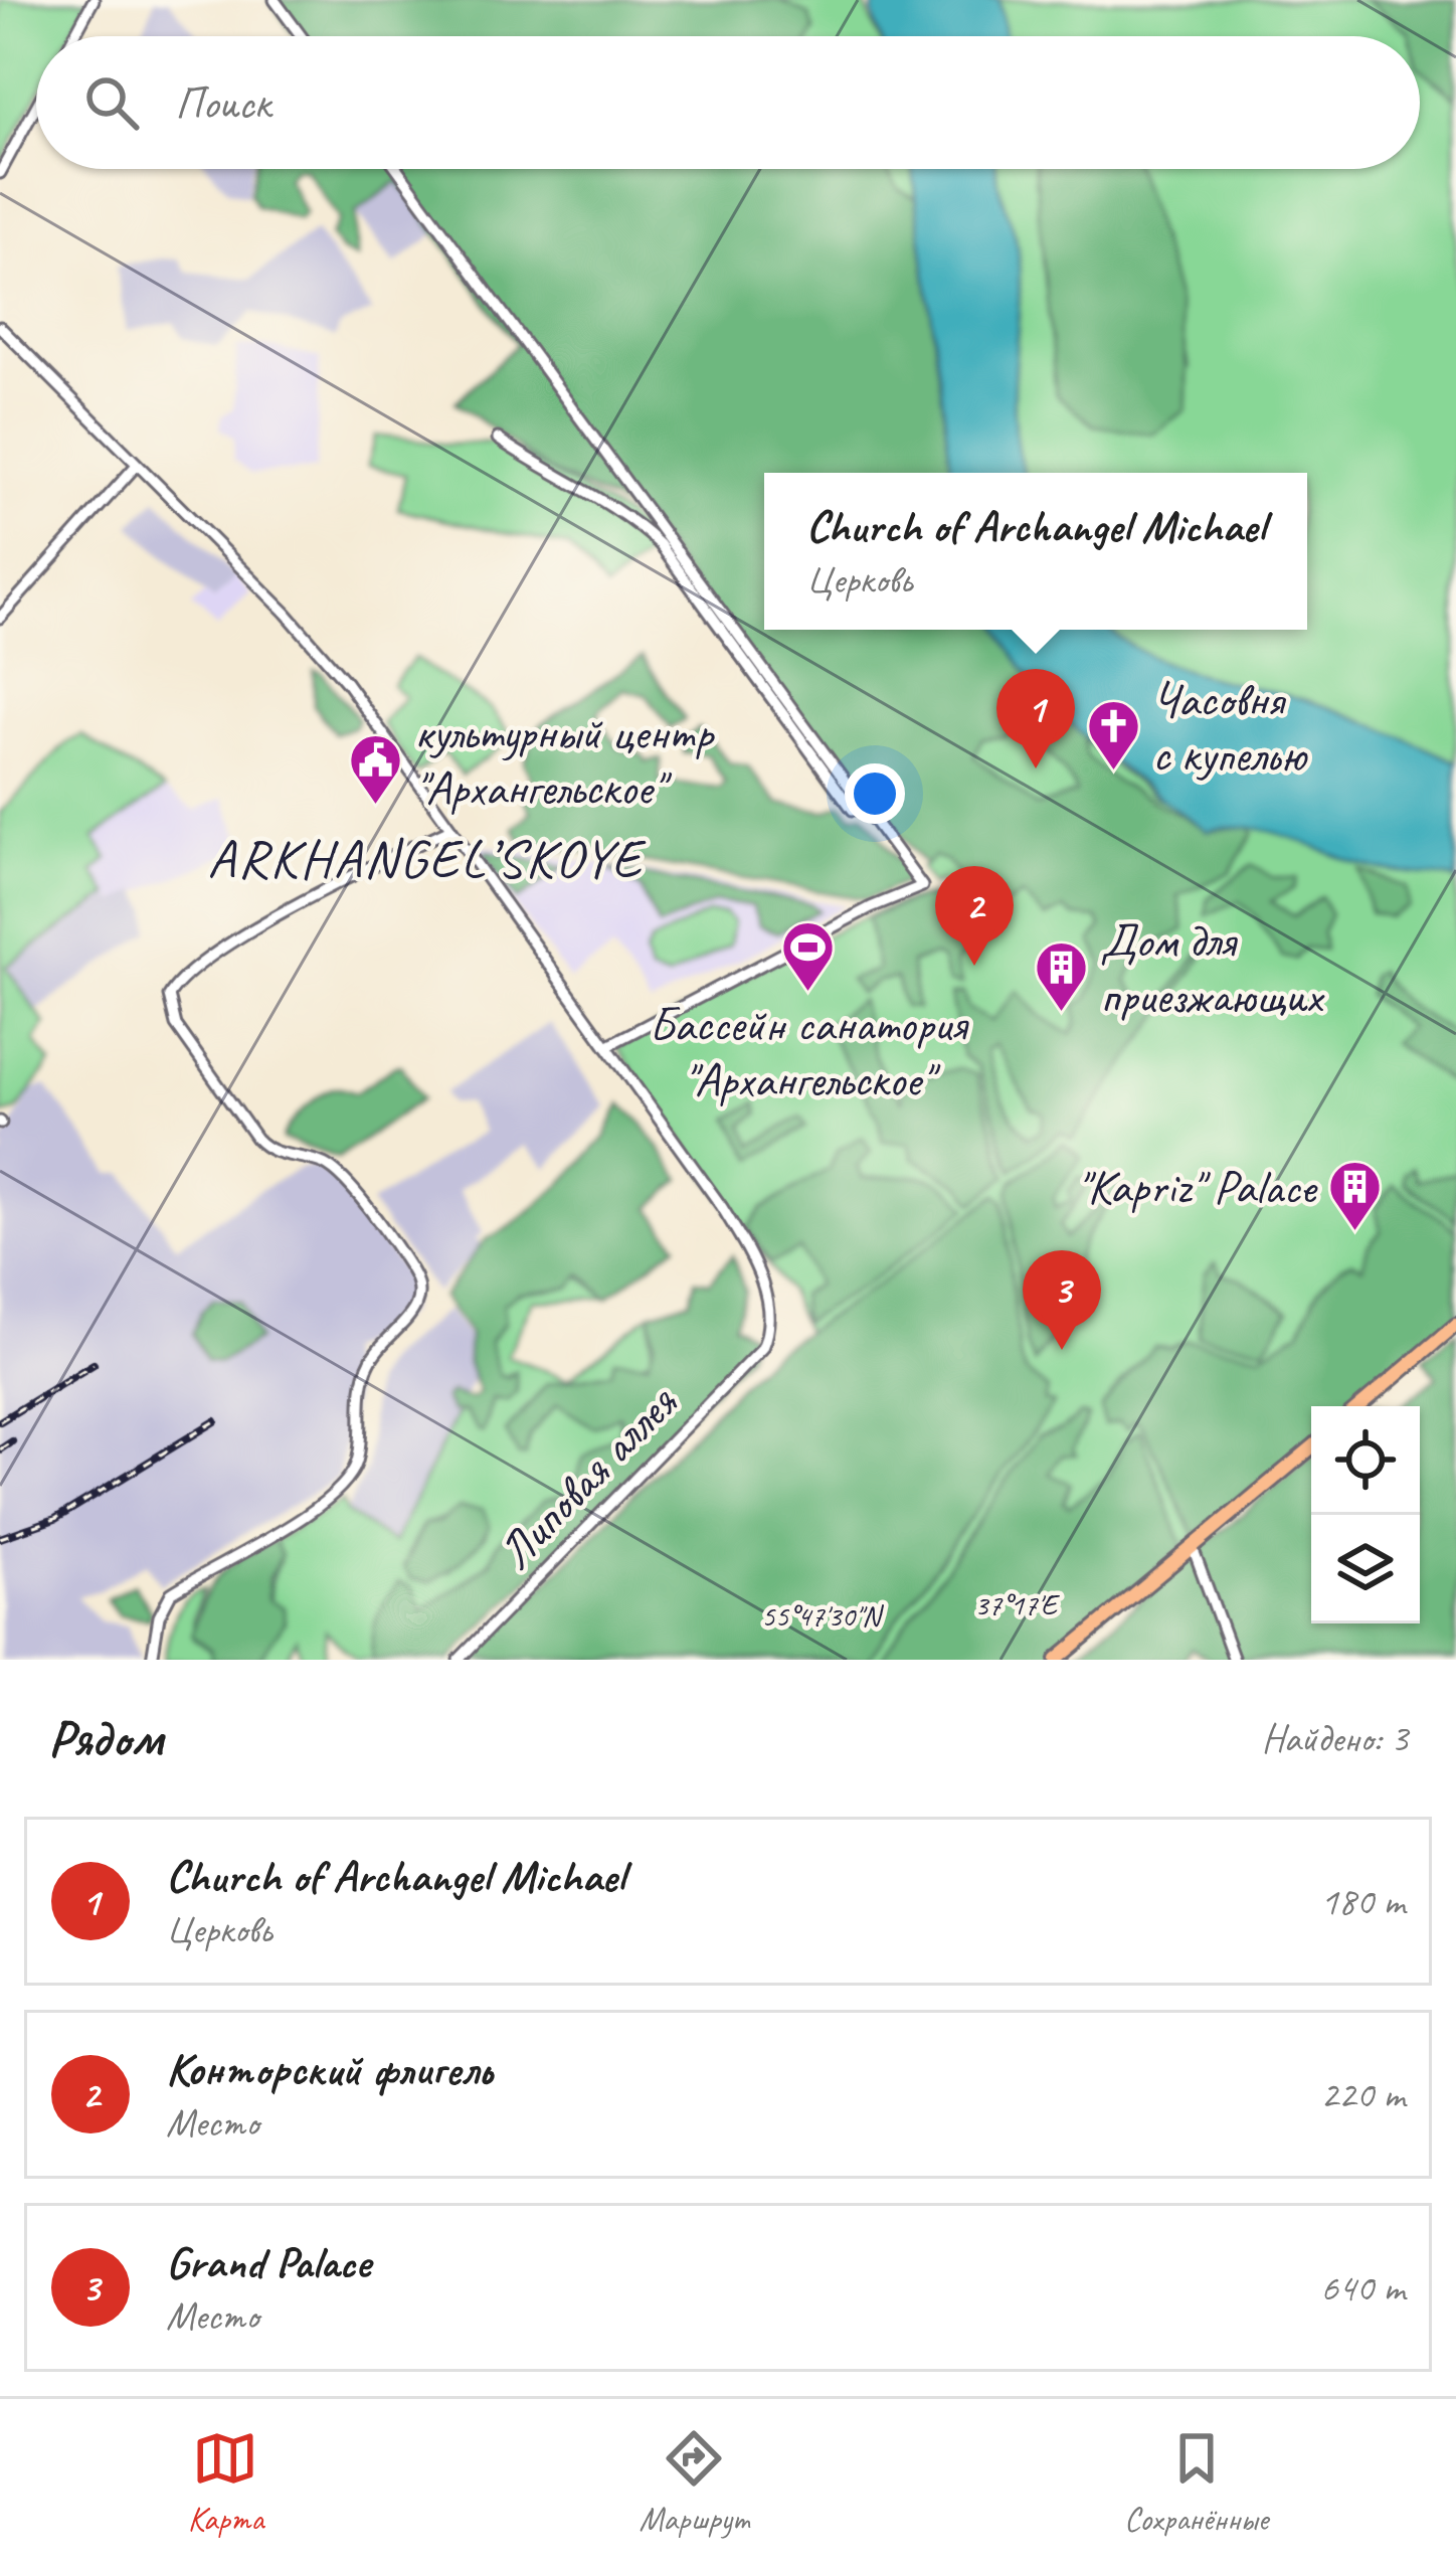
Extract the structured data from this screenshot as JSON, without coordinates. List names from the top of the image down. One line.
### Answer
{"streets":{"street":["Липовая аллея"]},"districts":["ARKHANGEL’SKOYE"],"places":{"church":["Часовня с купелью"],"public building":["культурный центр \"Архангельское\""],"sports":["Бассейн санатория \"Архангельское\""],"building":["Дом для приезжающих","\"Kapriz\" Palace"]},"page":{"search":"Поиск","popup":["Church of Archangel Michael","Церковь"],"pins":["1","2","3"],"heading":["Рядом","Найдено: 3"],"list":[{"mark":"1","name":"Church of Archangel Michael","note":"Церковь","value":"180 m"},{"mark":"2","name":"Конторский флигель","note":"Место","value":"220 m"},{"mark":"3","name":"Grand Palace","note":"Место","value":"640 m"}],"nav":["Карта","Маршрут","Сохранённые"]},"coordinates":["37°17'E","55°47'30\"N"]}
